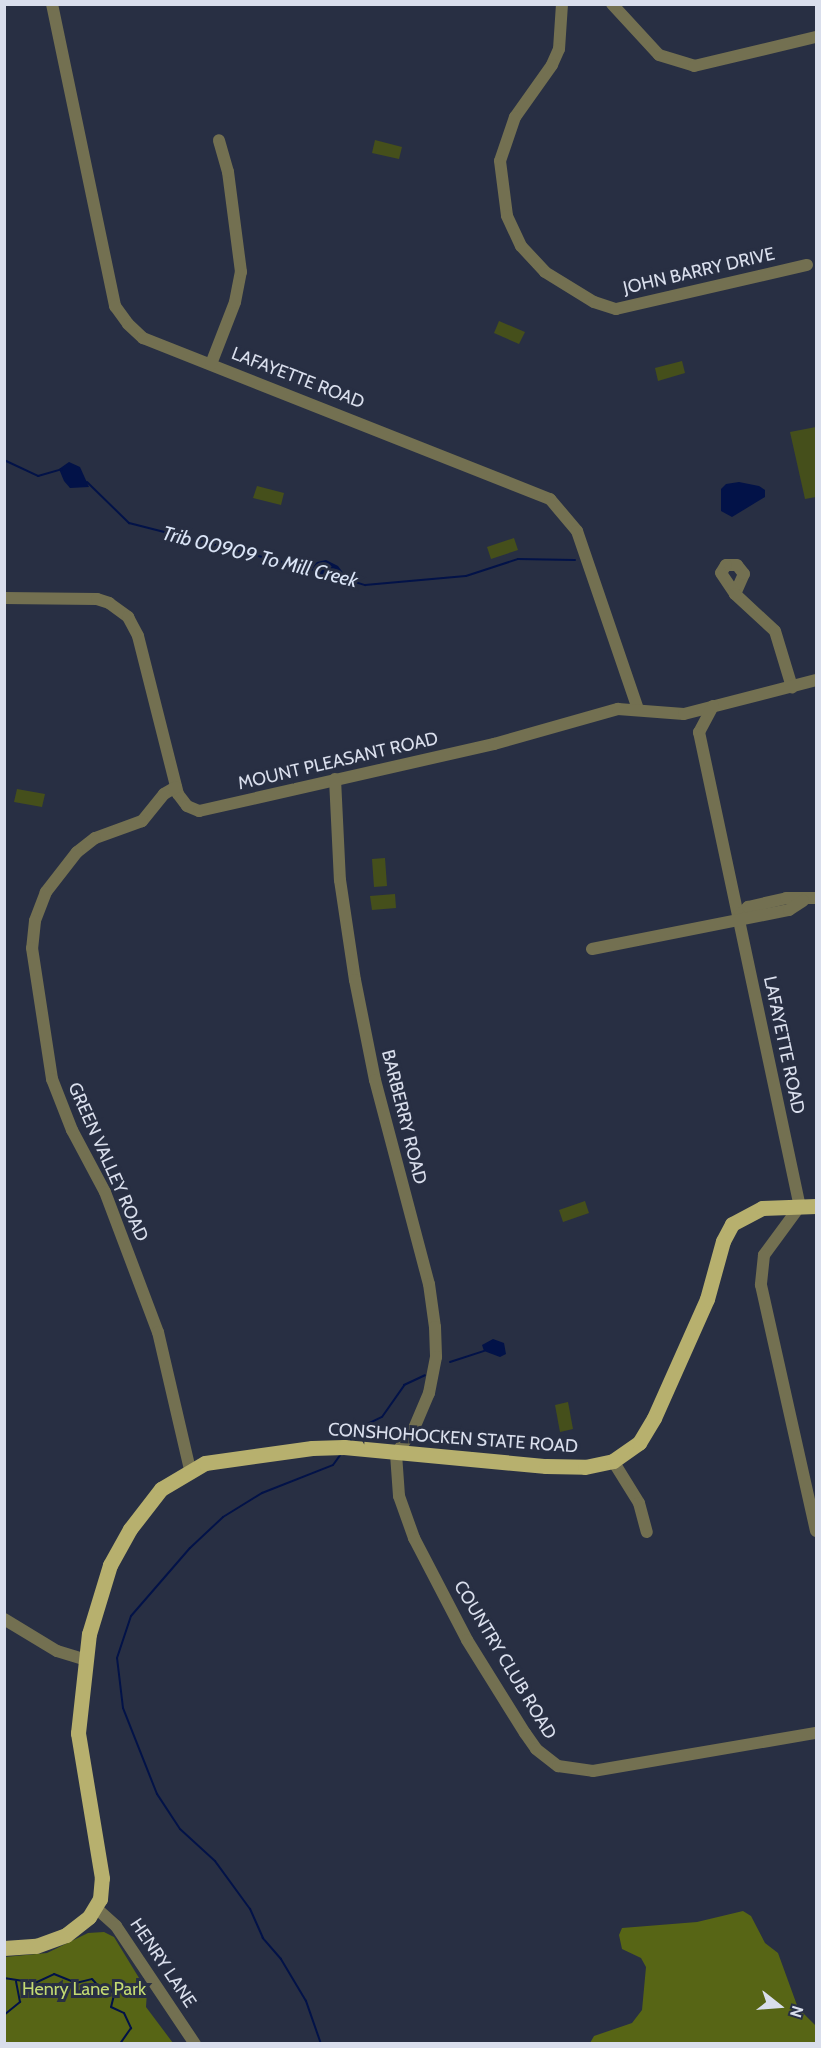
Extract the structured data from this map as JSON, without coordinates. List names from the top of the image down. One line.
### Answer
{"streets":{"main road":["CONSHOHOCKEN STATE ROAD"],"street":["JOHN BARRY DRIVE","LAFAYETTE ROAD","MOUNT PLEASANT ROAD","BARBERRY ROAD","GREEN VALLEY ROAD","COUNTRY CLUB ROAD","HENRY LANE"]},"crossings":[["LAFAYETTE ROAD","MOUNT PLEASANT ROAD"],["LAFAYETTE ROAD","CONSHOHOCKEN STATE ROAD"],["MOUNT PLEASANT ROAD","BARBERRY ROAD"],["MOUNT PLEASANT ROAD","GREEN VALLEY ROAD"],["BARBERRY ROAD","CONSHOHOCKEN STATE ROAD"],["BARBERRY ROAD","COUNTRY CLUB ROAD"],["GREEN VALLEY ROAD","CONSHOHOCKEN STATE ROAD"],["CONSHOHOCKEN STATE ROAD","COUNTRY CLUB ROAD"],["CONSHOHOCKEN STATE ROAD","HENRY LANE"]],"water":["Trib 00909 To Mill Creek"],"parks":["Henry Lane Park"],"north":"right"}
